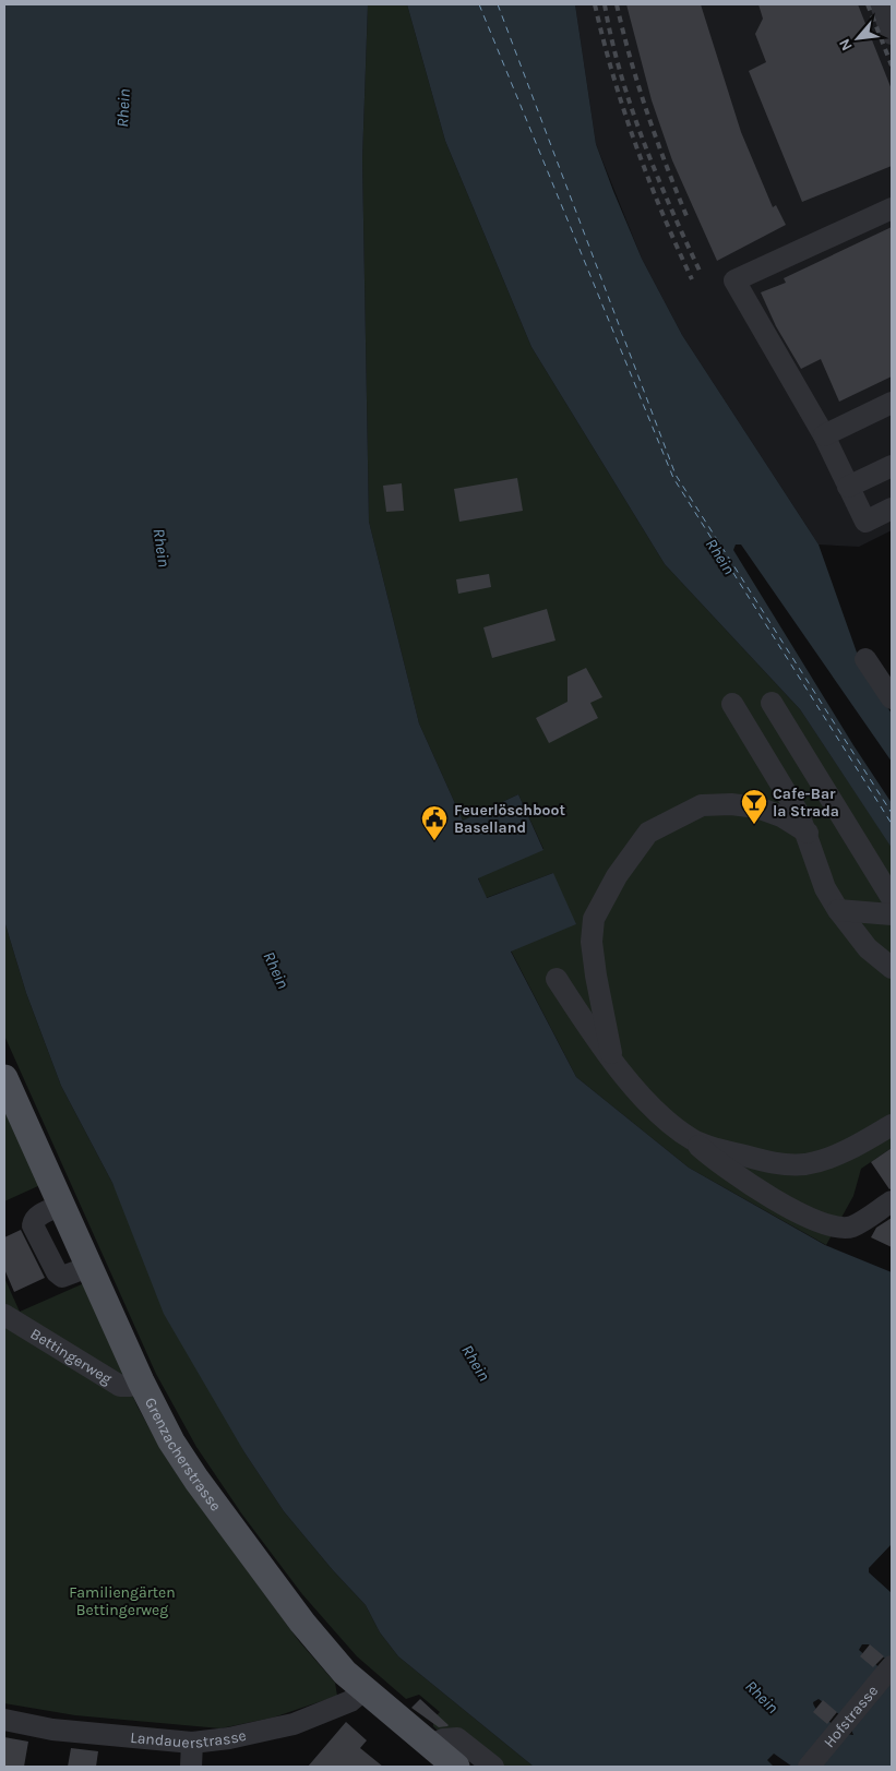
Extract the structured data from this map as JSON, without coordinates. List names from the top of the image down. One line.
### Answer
{"streets":{"main road":["Grenzacherstrasse"],"street":["Bettingerweg","Hofstrasse","Landauerstrasse"]},"crossings":[["Bettingerweg","Grenzacherstrasse"],["Grenzacherstrasse","Landauerstrasse"]],"water":["Rhein"],"parks":["Familiengärten Bettingerweg"],"places":{"bar":["Cafe-Bar la Strada"],"public building":["Feuerlöschboot Baselland"]},"north":"bottom left"}
